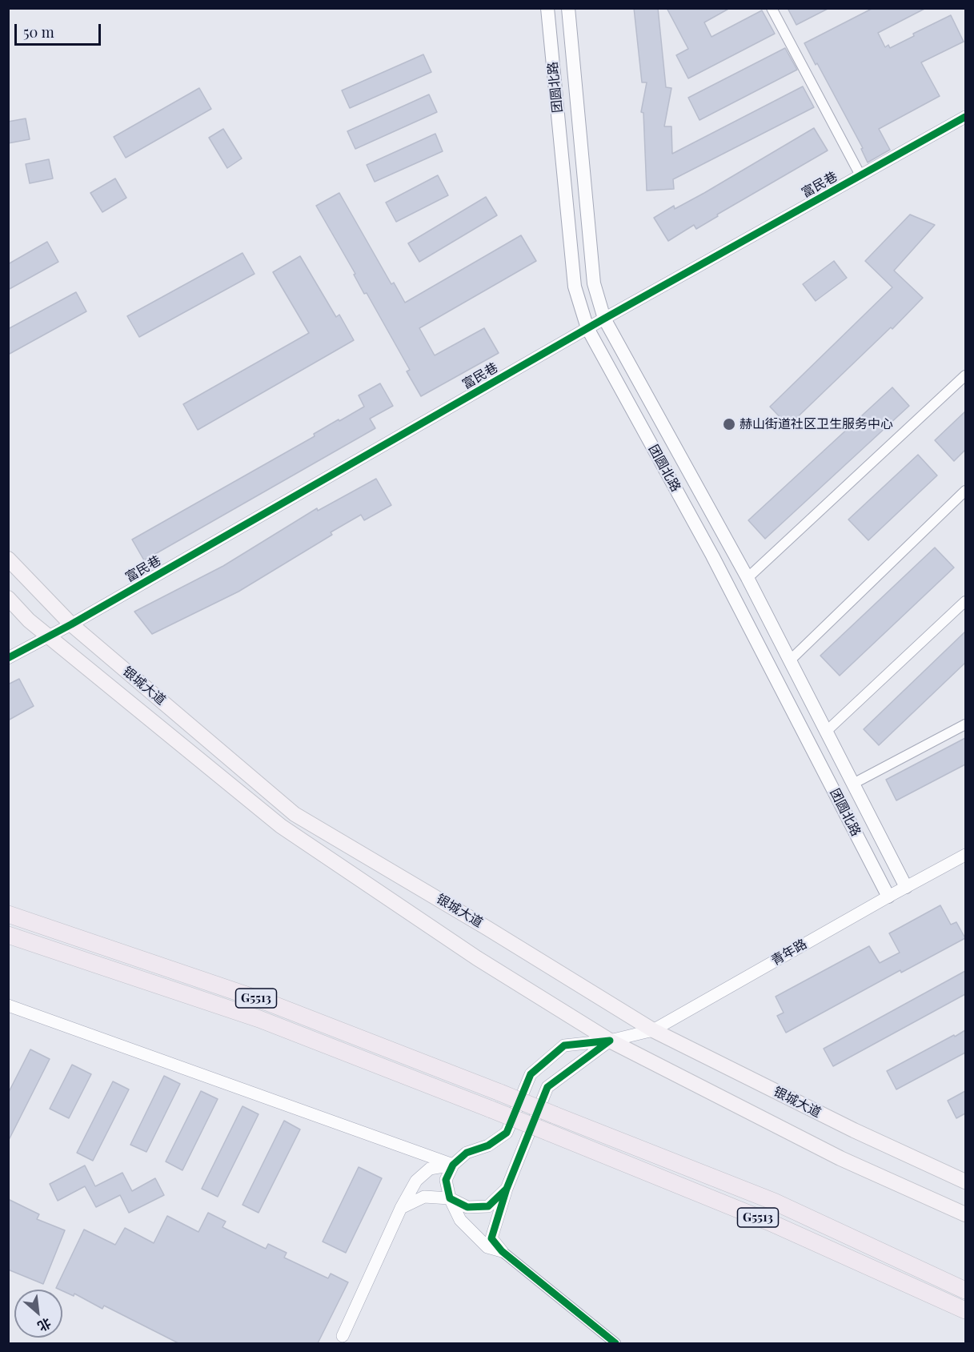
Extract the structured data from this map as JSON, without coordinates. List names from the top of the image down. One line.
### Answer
{"streets":{"highway":["G5513"],"main road":["团圆北路","银城大道"],"street":["富民巷","青年路"]},"crossings":[["团圆北路","富民巷"],["团圆北路","青年路"],["富民巷","银城大道"],["银城大道","青年路"]],"places":["赫山街道社区卫生服务中心"],"scale_bar":"50 m","north":"bottom right"}
